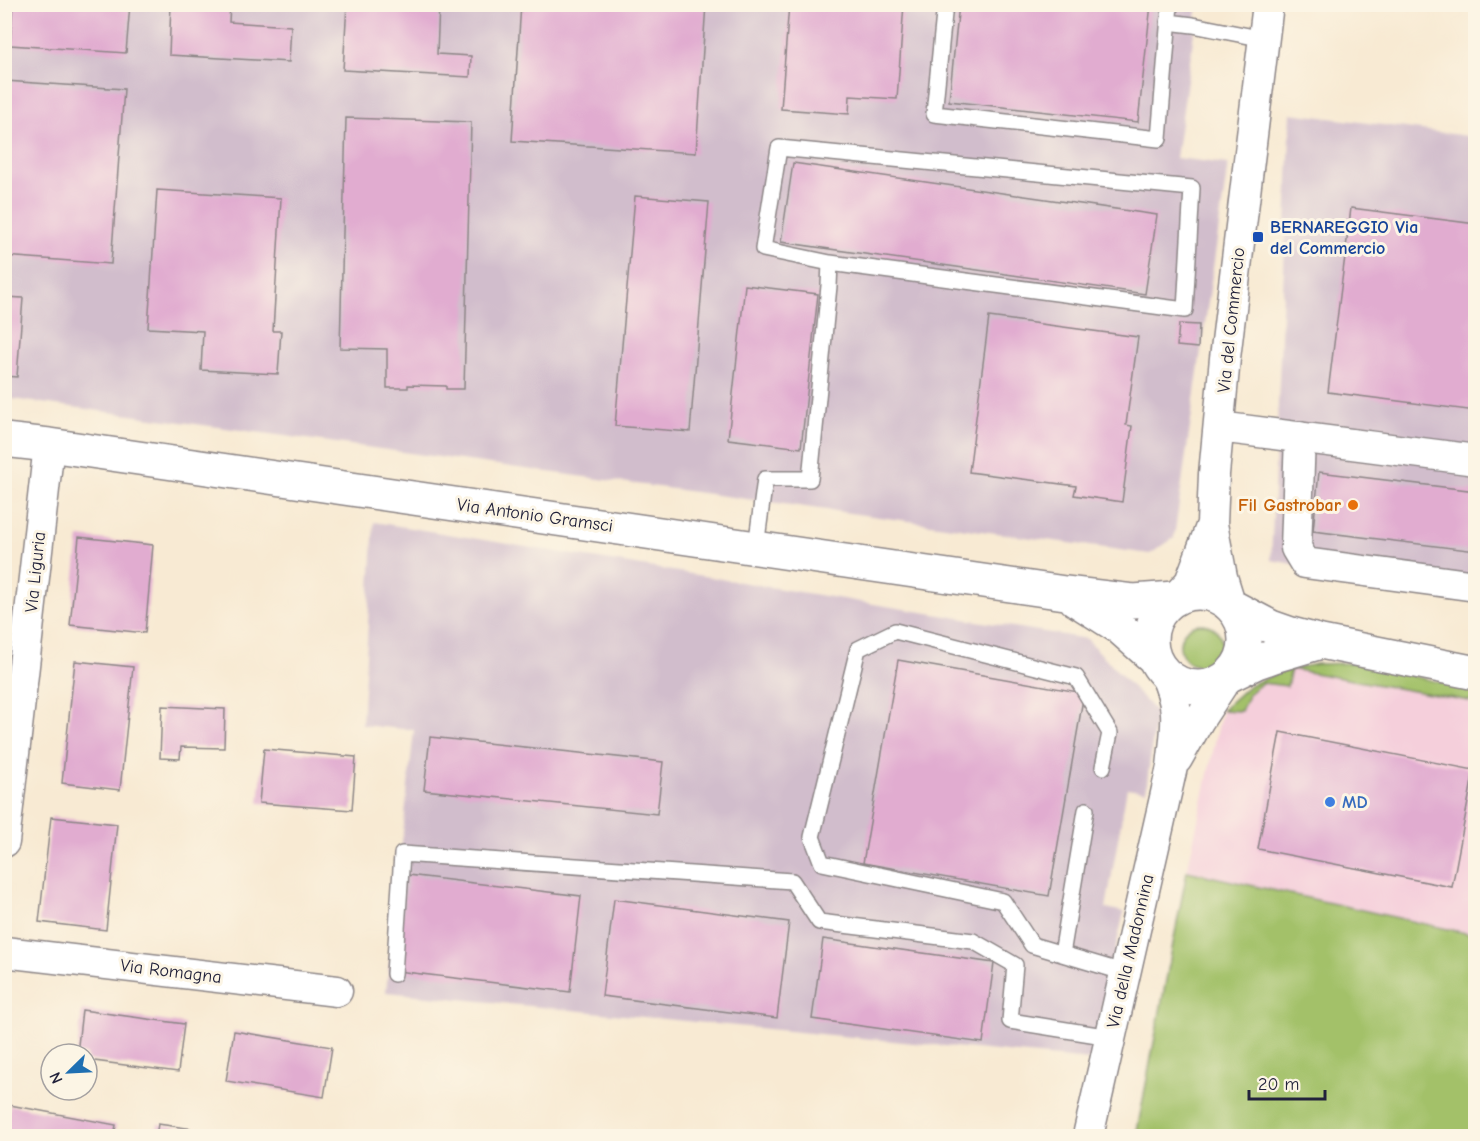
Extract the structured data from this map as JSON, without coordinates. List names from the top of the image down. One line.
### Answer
{"streets":{"street":["Via del Commercio","Via Antonio Gramsci","Via Liguria","Via della Madonnina","Via Romagna"]},"crossings":[["Via del Commercio","Via Antonio Gramsci"],["Via del Commercio","Via della Madonnina"],["Via Antonio Gramsci","Via Liguria"],["Via Antonio Gramsci","Via della Madonnina"]],"places":{"transit":["BERNAREGGIO Via del Commercio"],"other":["Fil Gastrobar","MD"]},"scale_bar":"20 m","north":"bottom left"}
